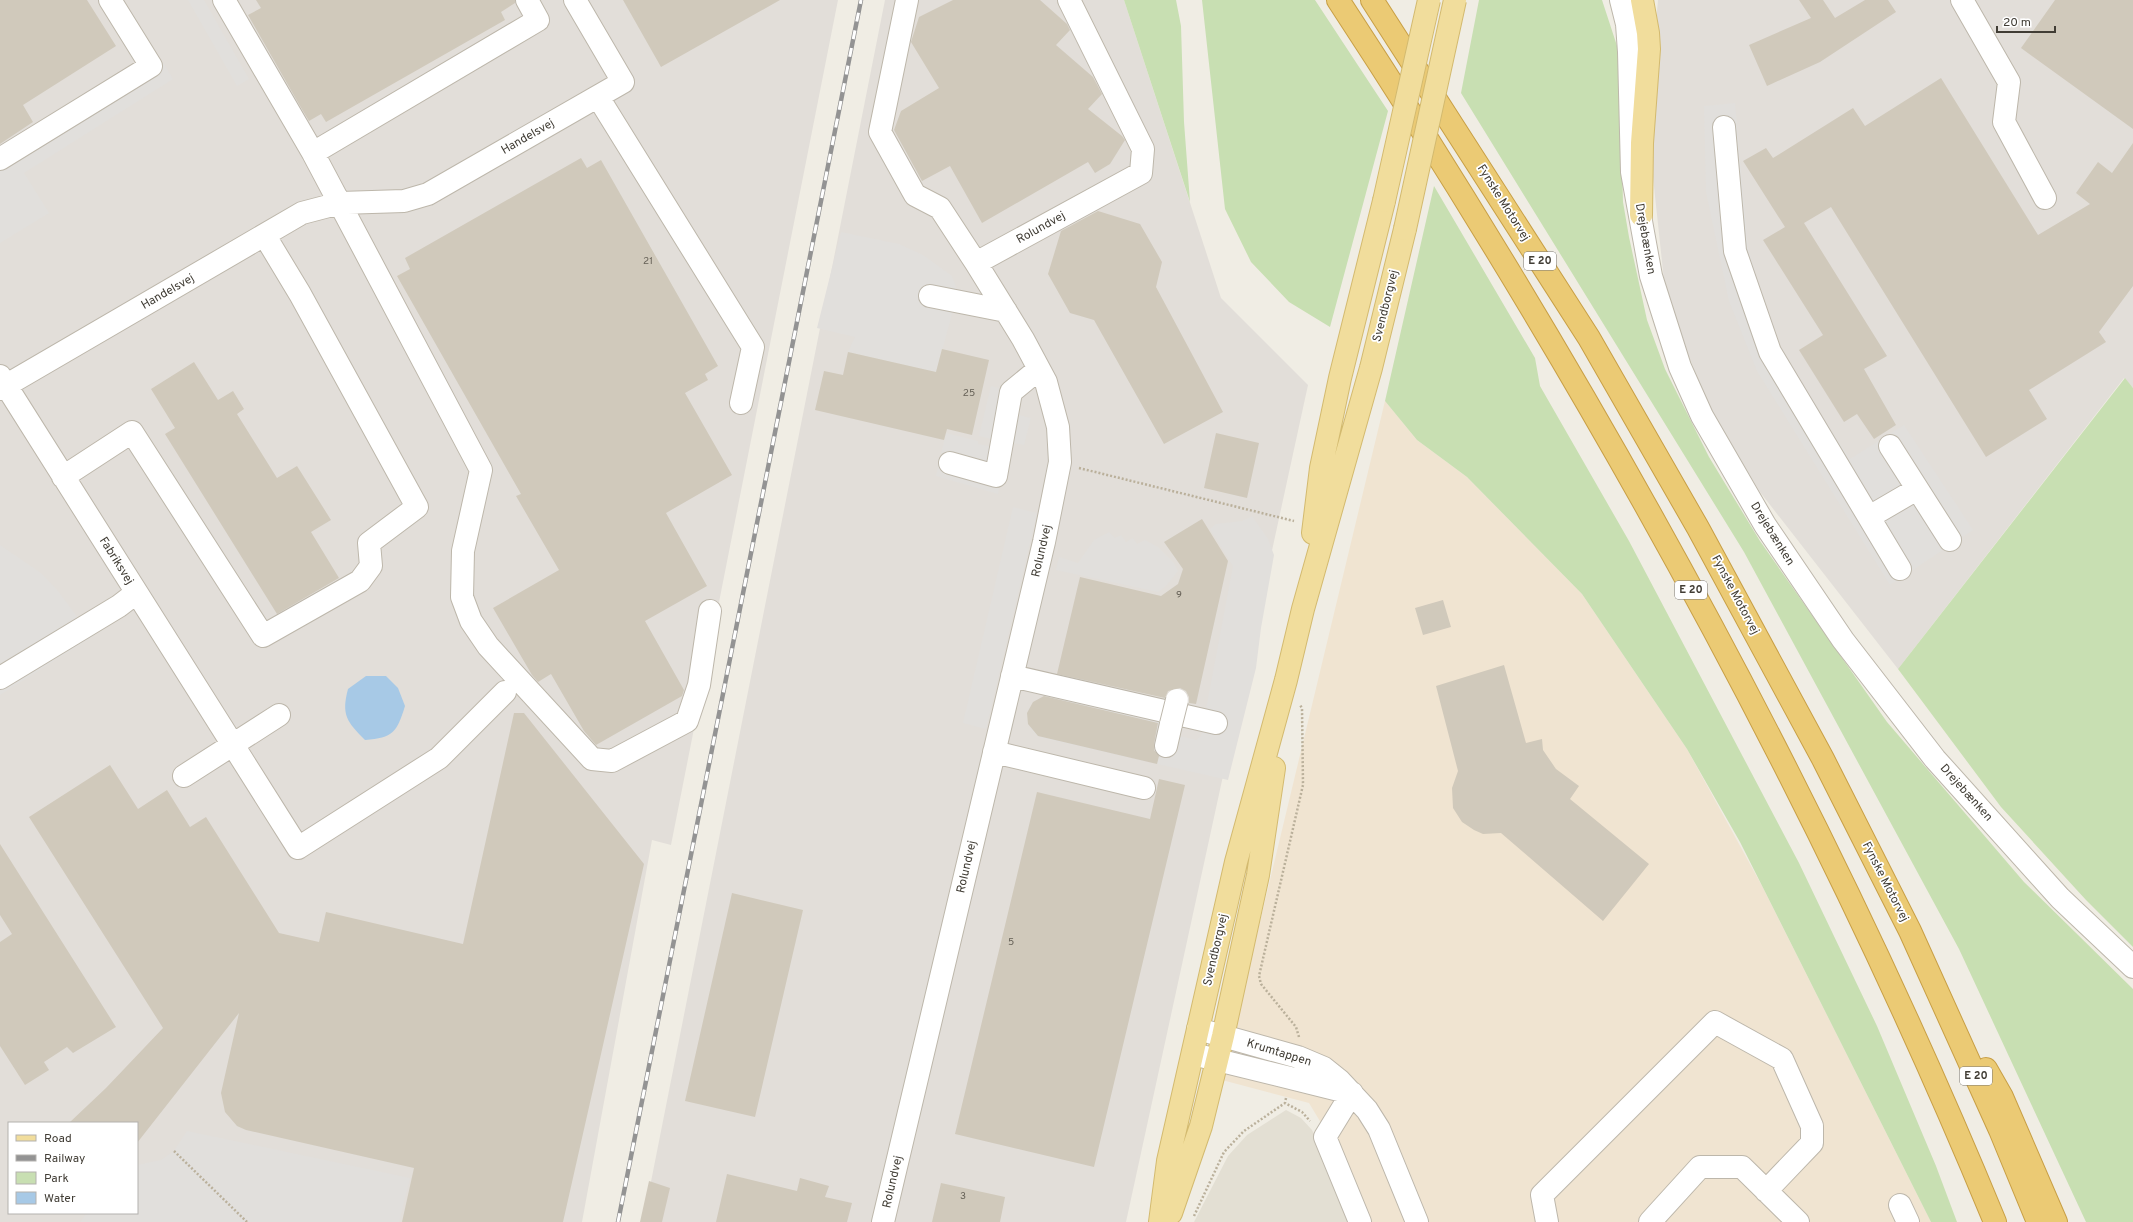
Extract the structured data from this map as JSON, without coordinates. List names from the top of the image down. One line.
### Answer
{"streets":{"highway":["Fynske Motorvej","E 20"],"main road":["Svendborgvej"],"street":["Handelsvej","Rolundvej","Drejebænken","Fabriksvej","Krumtappen"]},"crossings":[["Handelsvej","Fabriksvej"],["Svendborgvej","Krumtappen"]],"house_numbers":["21","25","9","5","3"],"legend":["Road","Railway","Park","Water"],"scale_bar":"20 m"}
